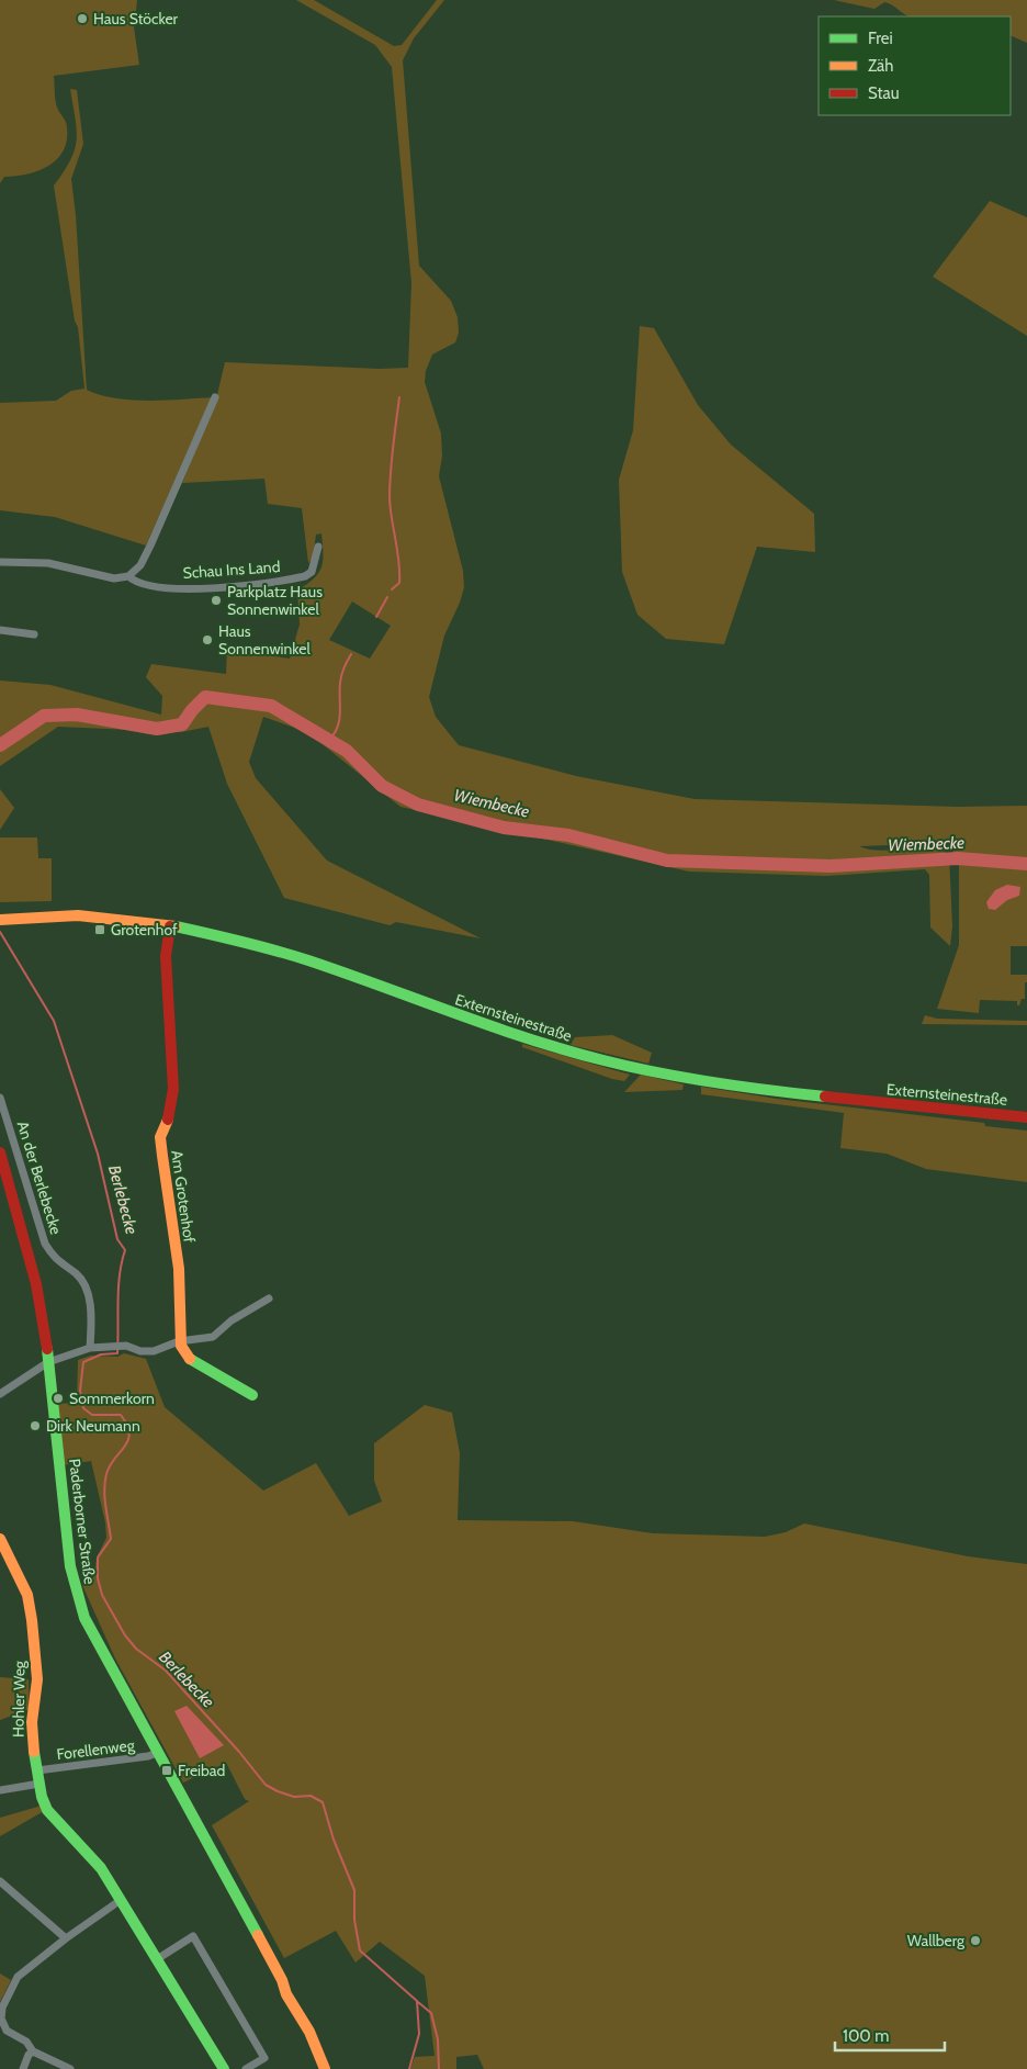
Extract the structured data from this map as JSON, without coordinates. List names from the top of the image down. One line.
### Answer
{"streets":{"main road":["Externsteinestraße","Am Grotenhof","Paderborner Straße","Hohler Weg"],"street":["Schau Ins Land","An der Berlebecke","Forellenweg"]},"crossings":[["Externsteinestraße","Am Grotenhof"],["Paderborner Straße","Forellenweg"],["Hohler Weg","Forellenweg"]],"water":["Wiembecke","Berlebecke"],"places":{"other":["Haus Stöcker","Parkplatz Haus Sonnenwinkel","Haus Sonnenwinkel","Sommerkorn","Dirk Neumann","Wallberg"],"transit":["Grotenhof","Freibad"]},"legend":["Frei","Zäh","Stau"],"scale_bar":"100 m"}
